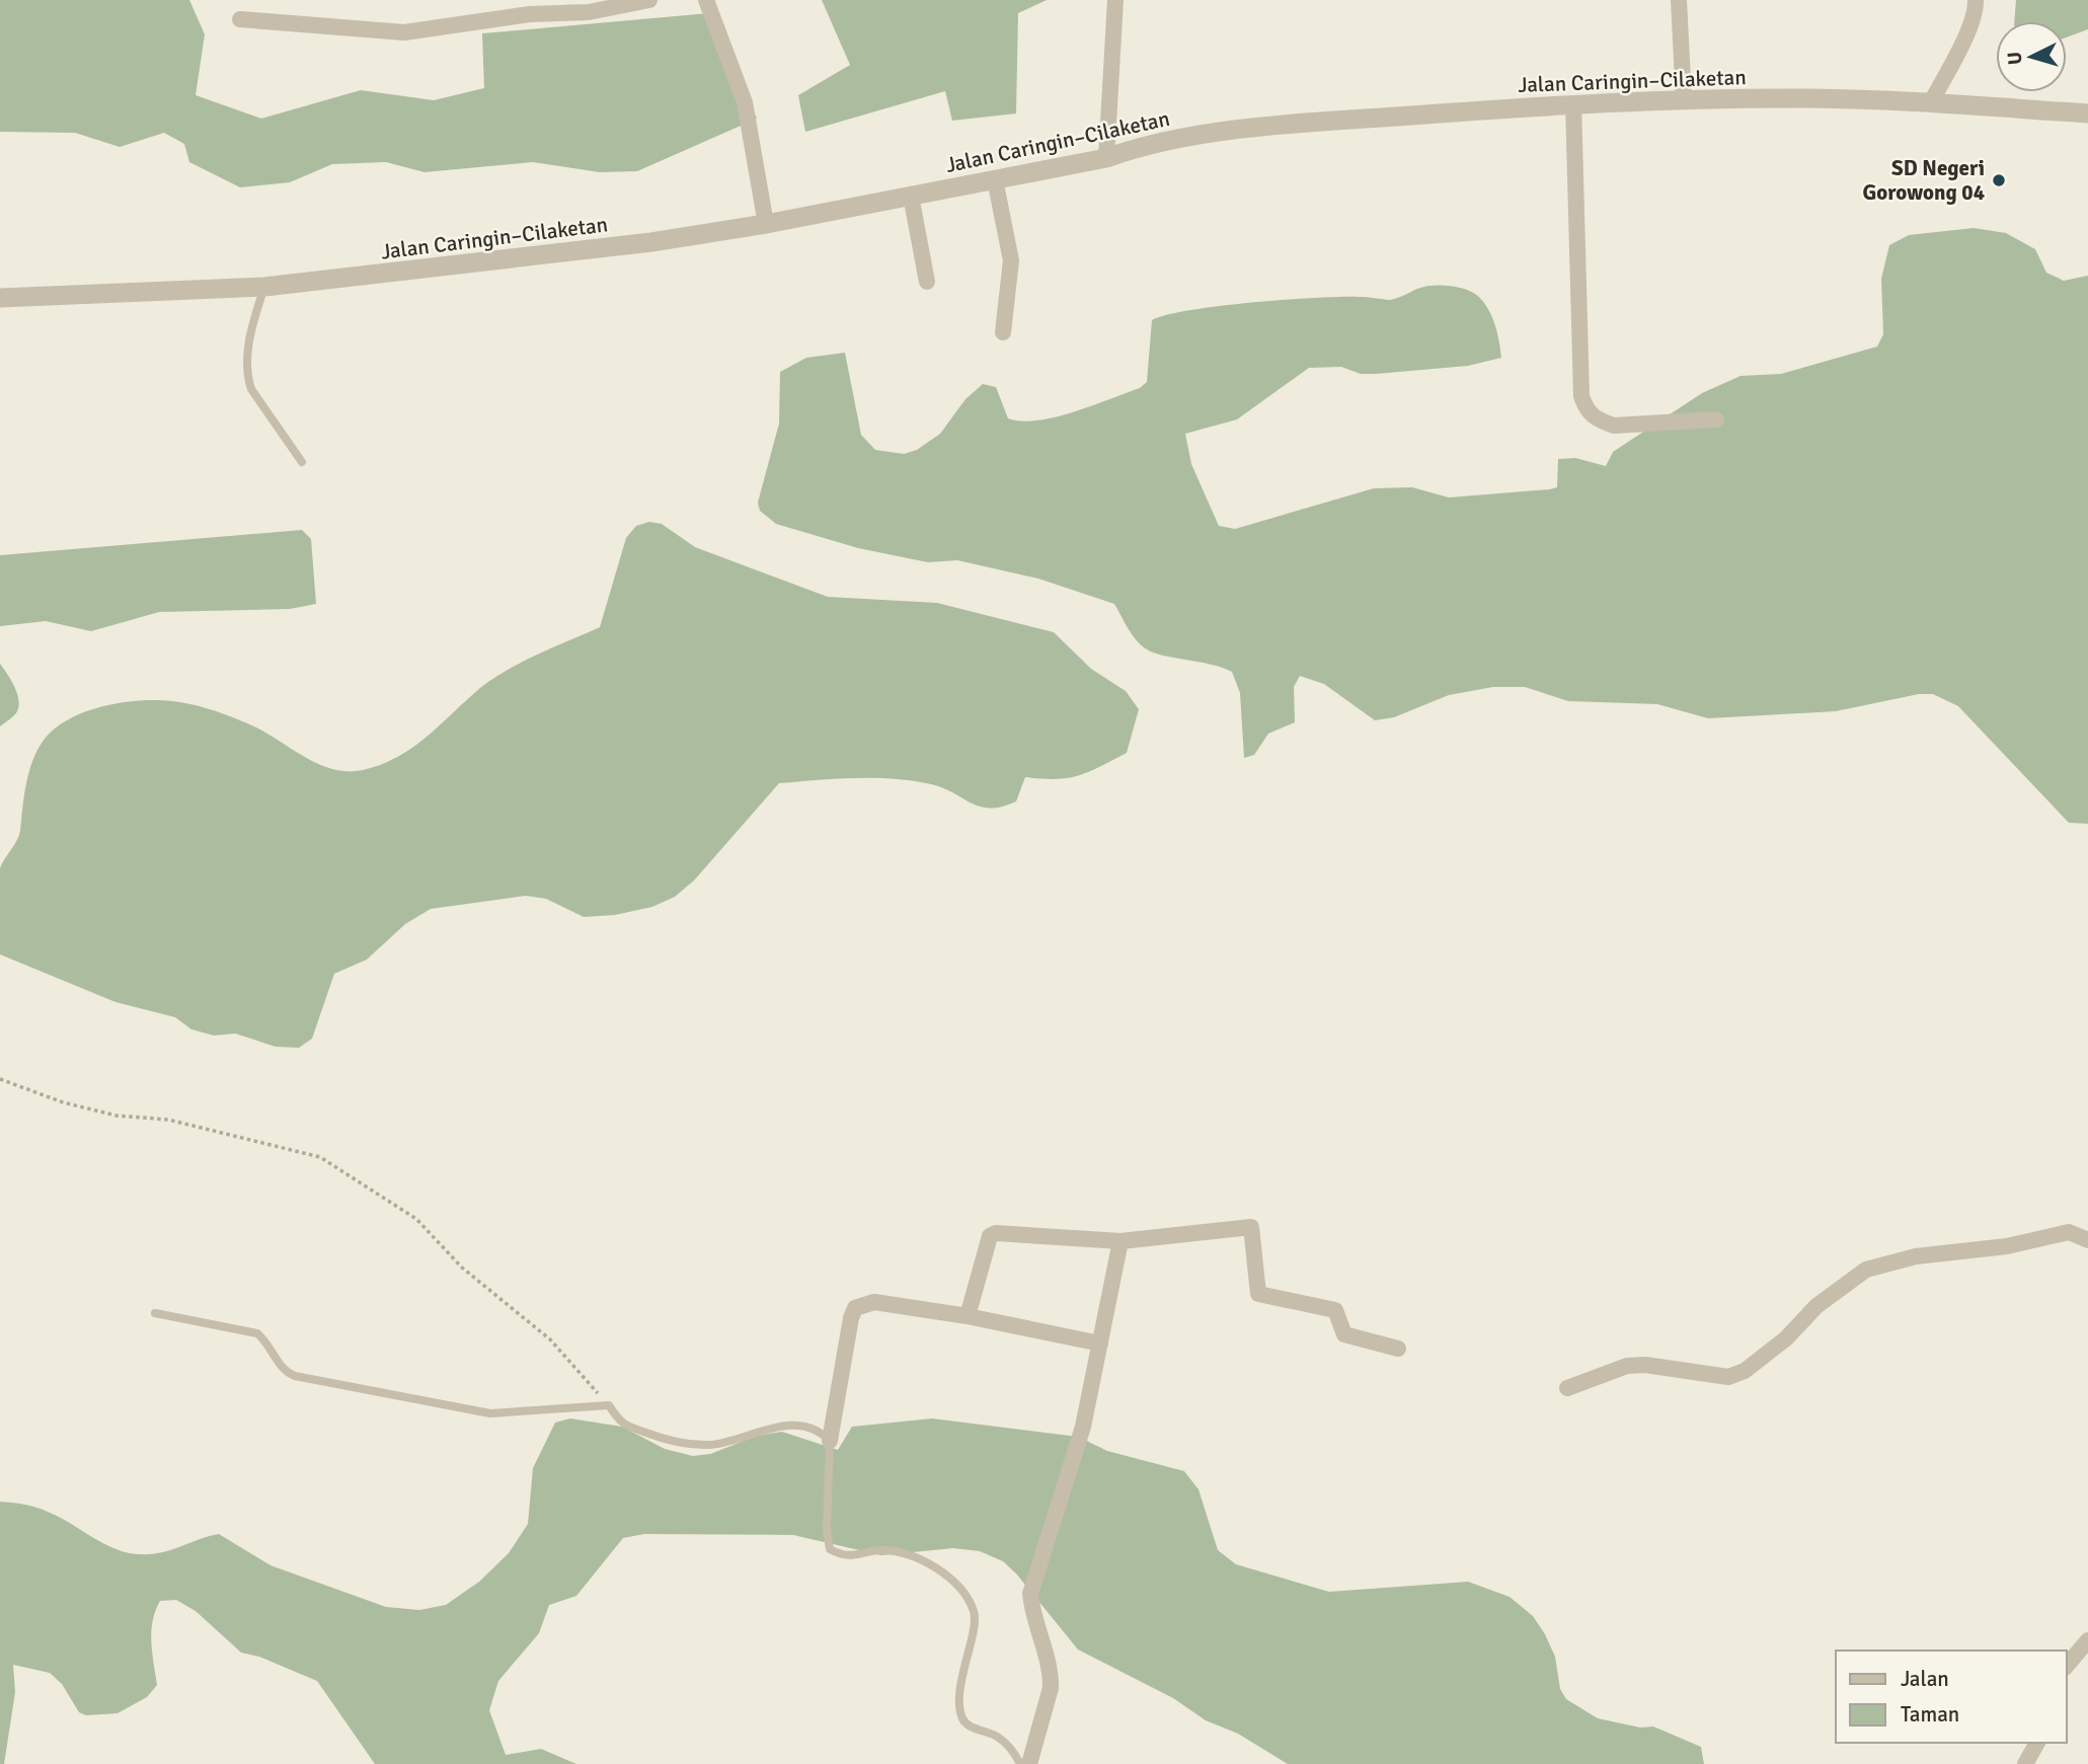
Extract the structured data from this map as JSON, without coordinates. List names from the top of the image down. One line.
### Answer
{"streets":{"street":["Jalan Caringin–Cilaketan"]},"places":["SD Negeri Gorowong 04"],"legend":["Jalan","Taman"],"north":"left"}
